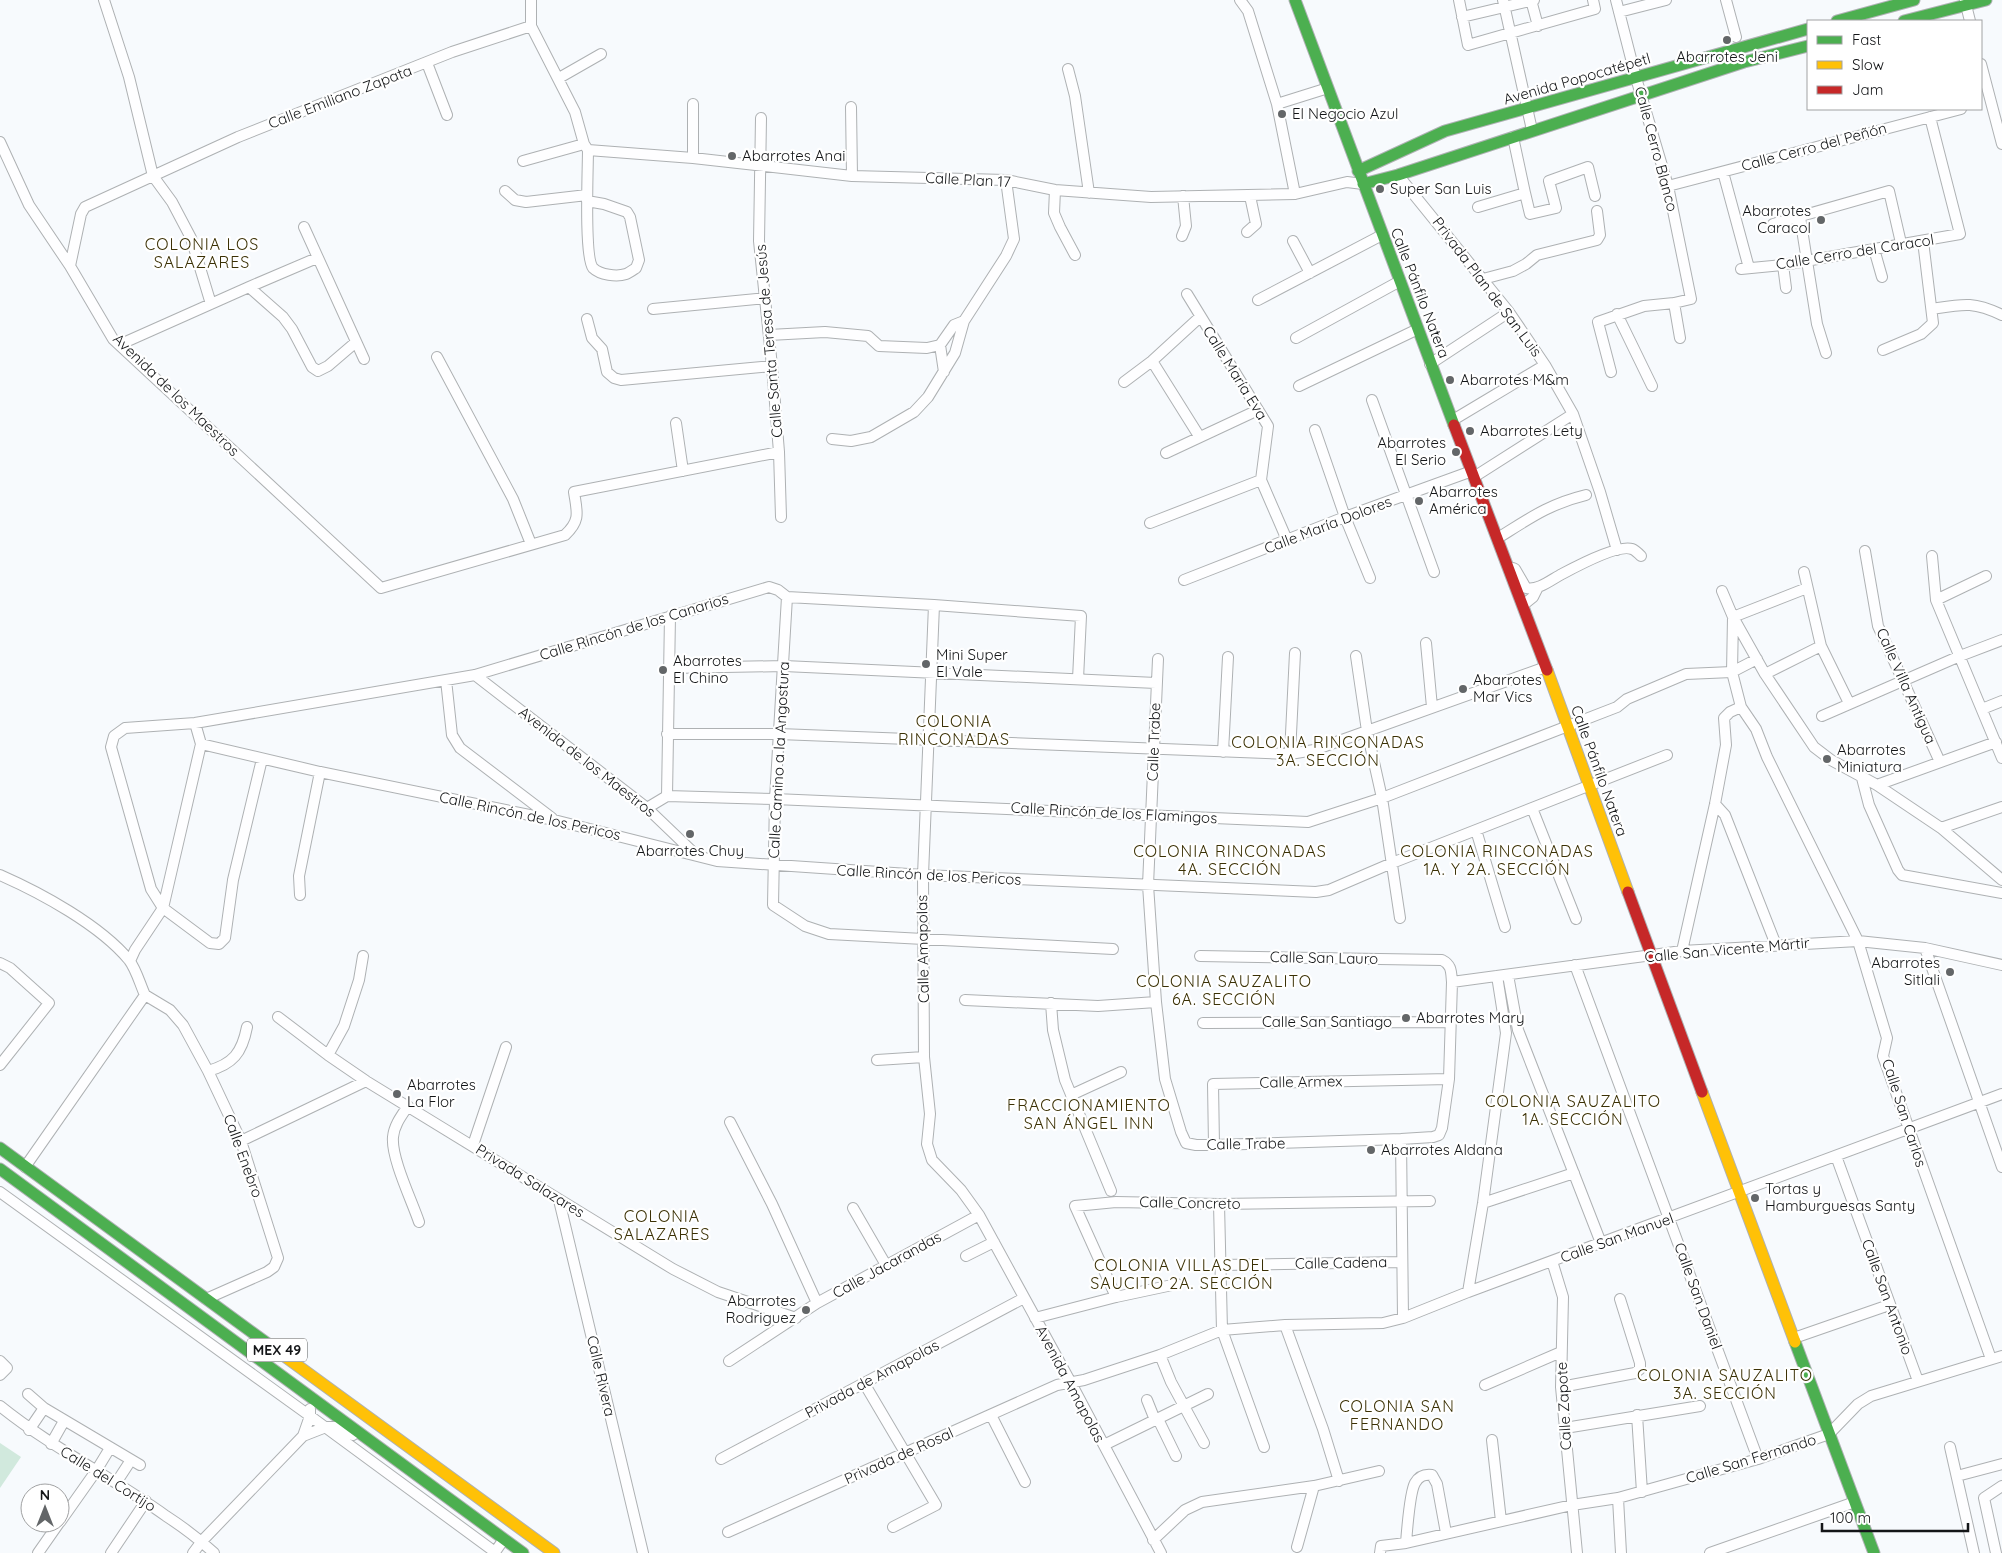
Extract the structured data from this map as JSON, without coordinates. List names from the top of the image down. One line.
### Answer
{"streets":{"main road":["Avenida Popocatépetl","Calle Pánfilo Natera","MEX 49"],"street":["Calle Emiliano Zapata","Calle Cerro del Peñón","Calle Cerro Blanco","Calle Plan 17","Calle Cerro del Caracol","Privada Plan de San Luis","Calle Santa Teresa de Jesús","Calle María Eva","Avenida de los Maestros","Calle María Dolores","Calle Rincón de los Canarios","Calle Villa Antigua","Calle Trabe","Calle Camino a la Angostura","Calle Rincón de los Flamingos","Calle Rincón de los Pericos","Calle Amapolas","Calle San Vicente Mártir","Calle San Lauro","Calle San Santiago","Calle Armex","Calle San Carlos","Calle Enebro","Privada Salazares","Calle Concreto","Calle San Manuel","Calle Cadena","Calle Jacarandas","Calle San Daniel","Calle San Antonio","Calle Rivera","Privada de Amapolas","Avenida Amapolas","Calle Zapote","Privada de Rosal","Calle San Fernando","Calle del Cortijo"]},"crossings":[["Avenida Popocatépetl","Calle Cerro Blanco"],["Avenida Popocatépetl","Calle Pánfilo Natera"],["Calle Emiliano Zapata","Avenida de los Maestros"],["Calle Cerro del Peñón","Calle Cerro Blanco"],["Calle Cerro del Peñón","Calle Cerro del Caracol"],["Calle Plan 17","Calle Pánfilo Natera"],["Calle Plan 17","Calle Santa Teresa de Jesús"],["Privada Plan de San Luis","Calle María Dolores"],["Calle Pánfilo Natera","Calle María Dolores"],["Calle Pánfilo Natera","Calle Rincón de los Flamingos"],["Calle Pánfilo Natera","Calle Rincón de los Pericos"],["Calle Pánfilo Natera","Calle San Vicente Mártir"],["Calle Pánfilo Natera","Calle San Manuel"],["Calle Pánfilo Natera","Calle San Fernando"],["Avenida de los Maestros","Calle Rincón de los Canarios"],["Avenida de los Maestros","Calle Rincón de los Pericos"],["Calle Rincón de los Canarios","Calle Camino a la Angostura"],["Calle Rincón de los Canarios","Calle Amapolas"],["Calle Trabe","Calle Rincón de los Flamingos"],["Calle Trabe","Calle Rincón de los Pericos"],["Calle Trabe","Calle Armex"],["Calle Camino a la Angostura","Calle Rincón de los Flamingos"],["Calle Camino a la Angostura","Calle Rincón de los Pericos"],["Calle Camino a la Angostura","Calle Amapolas"],["Calle Rincón de los Flamingos","Calle Amapolas"],["Calle Rincón de los Flamingos","Calle San Carlos"],["Calle Rincón de los Pericos","Calle Amapolas"],["Calle Amapolas","Calle Jacarandas"],["Calle Amapolas","Avenida Amapolas"],["Calle San Vicente Mártir","Calle San Lauro"],["Calle San Vicente Mártir","Calle San Carlos"],["Calle San Vicente Mártir","Calle San Daniel"],["Calle San Carlos","Calle San Manuel"],["Calle San Carlos","Calle San Fernando"],["Calle Enebro","MEX 49"],["Privada Salazares","Calle Jacarandas"],["Privada Salazares","Calle Rivera"],["Calle San Manuel","Calle San Daniel"],["Calle San Manuel","Calle San Antonio"],["Calle San Manuel","Calle Zapote"],["Calle San Manuel","Privada de Rosal"],["Calle Jacarandas","Avenida Amapolas"],["Calle San Daniel","Calle San Fernando"],["Calle San Antonio","Calle San Fernando"],["Privada de Amapolas","Avenida Amapolas"],["Avenida Amapolas","Privada de Rosal"],["Calle Zapote","Calle San Fernando"]],"districts":["COLONIA LOS SALAZARES","COLONIA RINCONADAS","COLONIA RINCONADAS 3A. SECCIÓN","COLONIA RINCONADAS 4A. SECCIÓN","COLONIA RINCONADAS 1A. Y 2A. SECCIÓN","COLONIA SAUZALITO 6A. SECCIÓN","COLONIA SAUZALITO 1A. SECCIÓN","FRACCIONAMIENTO SAN ÁNGEL INN","COLONIA SALAZARES","COLONIA VILLAS DEL SAUCITO 2A. SECCIÓN","COLONIA SAUZALITO 3A. SECCIÓN","COLONIA SAN FERNANDO"],"places":["Abarrotes Jeni","El Negocio Azul","Abarrotes Anai","Super San Luis","Abarrotes Caracol","Abarrotes M&m","Abarrotes Lety","Abarrotes El Serio","Abarrotes América","Mini Super El Vale","Abarrotes El Chino","Abarrotes Mar Vics","Abarrotes Miniatura","Abarrotes Chuy","Abarrotes Sitlali","Abarrotes Mary","Abarrotes La Flor","Abarrotes Aldana","Tortas y Hamburguesas Santy","Abarrotes Rodriguez"],"legend":["Fast","Slow","Jam"],"scale_bar":"100 m","north":"top"}
